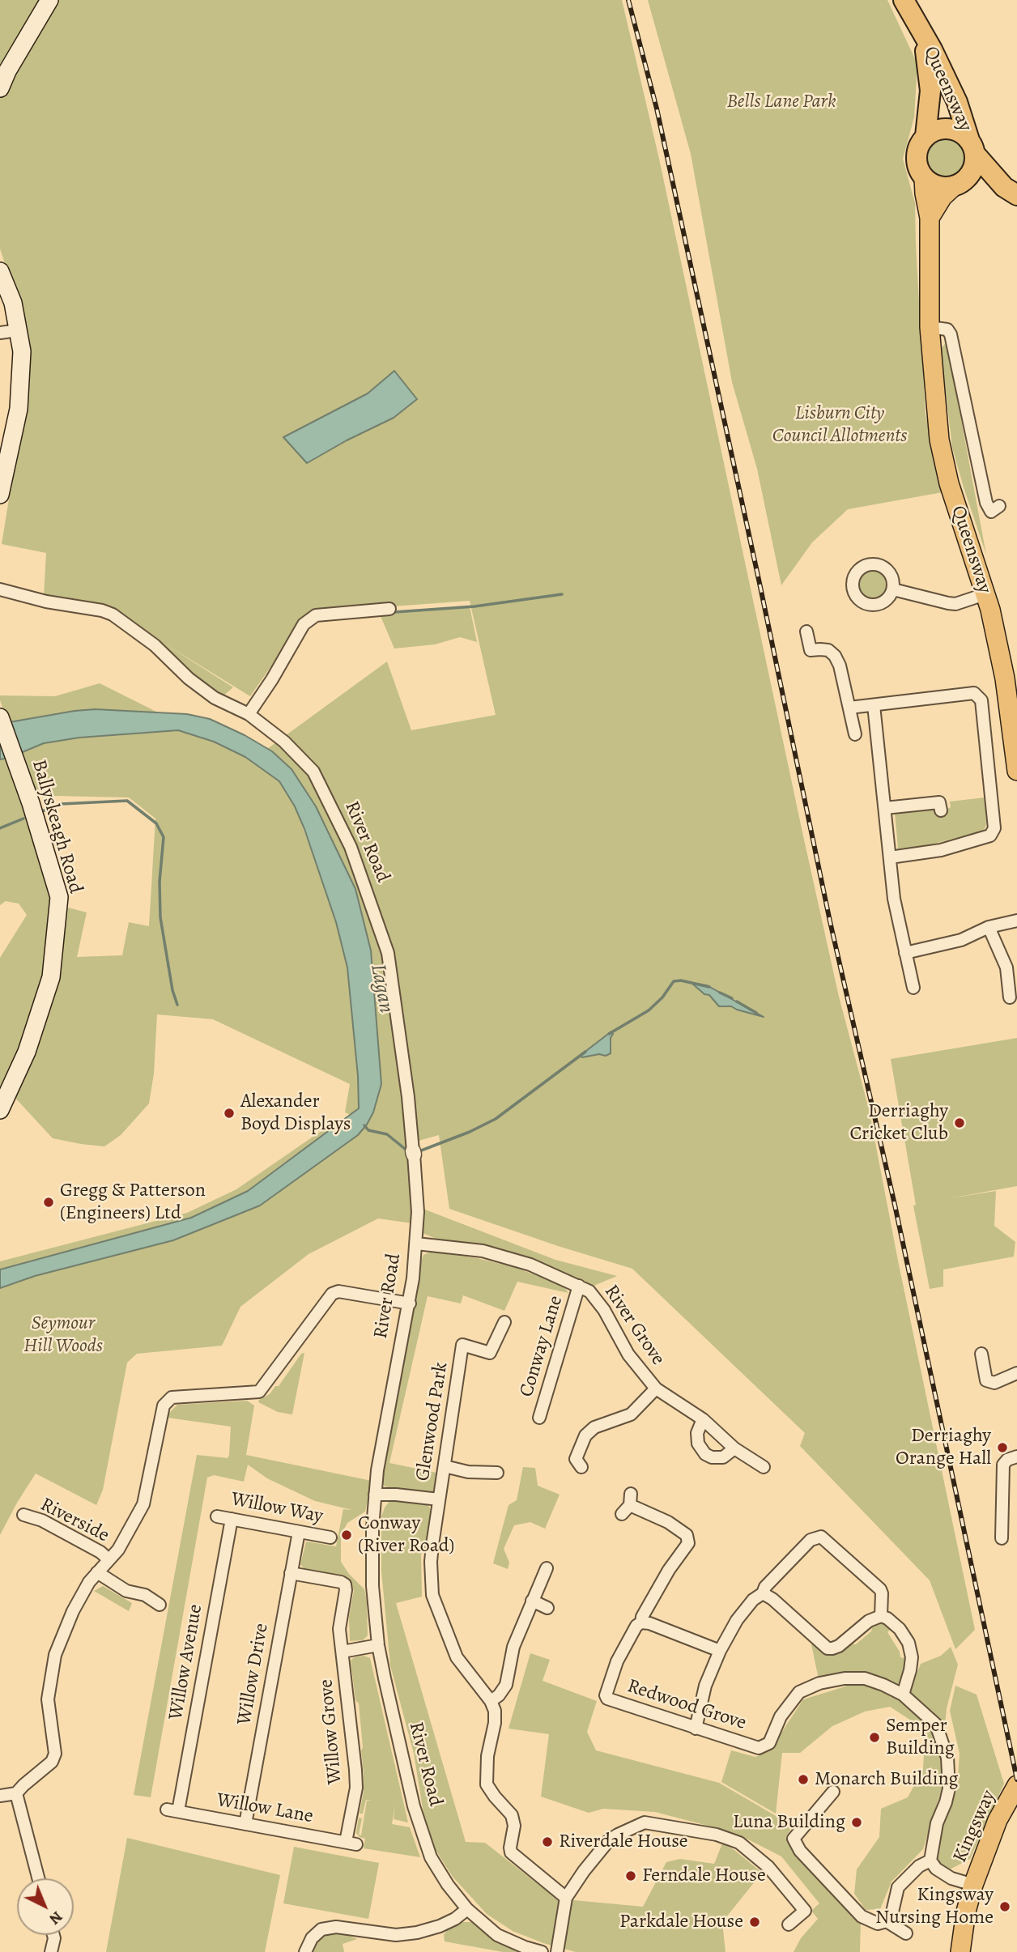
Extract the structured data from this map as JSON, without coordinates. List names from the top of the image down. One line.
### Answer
{"streets":{"highway":["Queensway"],"main road":["Ballyskeagh Road","Kingsway"],"street":["River Road","River Grove","Conway Lane","Glenwood Park","Willow Way","Riverside","Willow Avenue","Willow Drive","Redwood Grove","Willow Grove","Willow Lane"]},"crossings":[["River Road","River Grove"],["River Road","Glenwood Park"],["River Road","Willow Grove"],["River Grove","Conway Lane"],["Willow Way","Willow Avenue"],["Willow Way","Willow Drive"],["Willow Avenue","Willow Lane"],["Willow Drive","Willow Grove"],["Willow Drive","Willow Lane"],["Willow Grove","Willow Lane"]],"water":["Lagan"],"parks":["Bells Lane Park","Lisburn City Council Allotments","Seymour Hill Woods"],"places":["Alexander Boyd Displays","Derriaghy Cricket Club","Gregg & Patterson (Engineers) Ltd","Derriaghy Orange Hall","Conway (River Road)","Semper Building","Monarch Building","Luna Building","Riverdale House","Ferndale House","Kingsway Nursing Home","Parkdale House"],"north":"bottom right"}
